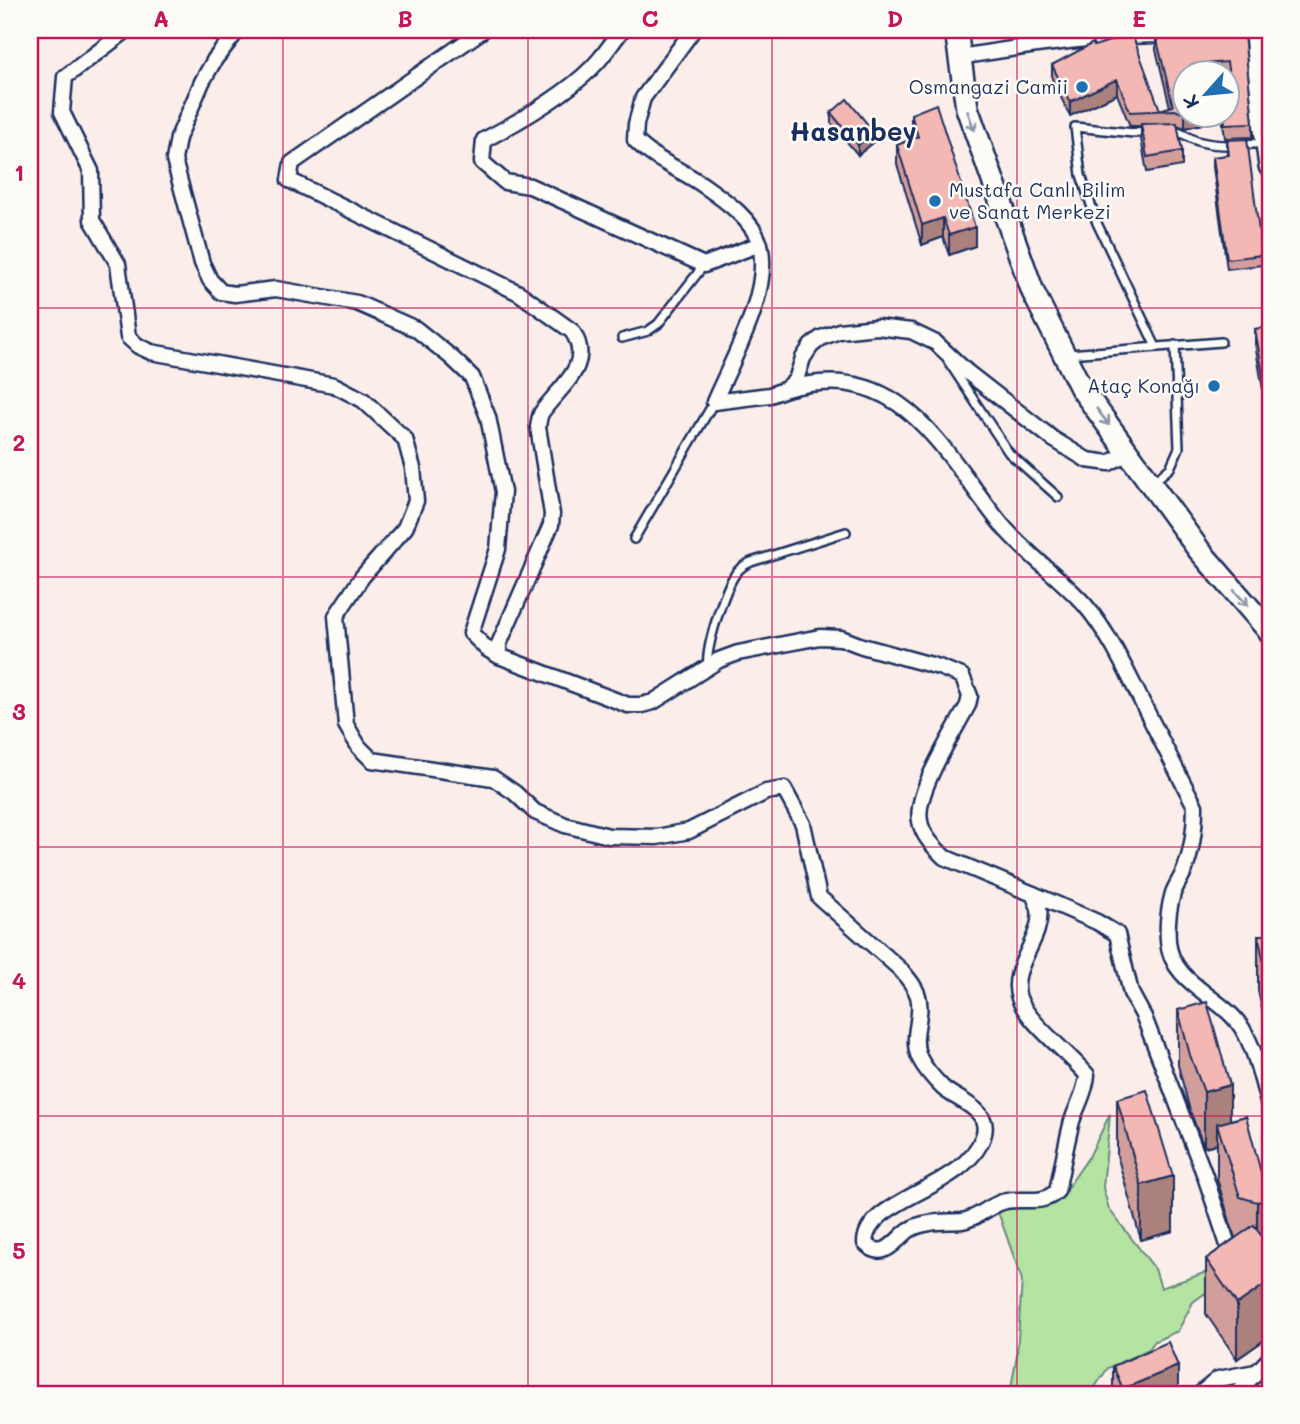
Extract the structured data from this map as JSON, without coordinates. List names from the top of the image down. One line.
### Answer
{"districts":["Hasanbey"],"places":["Osmangazi Camii","Mustafa Canlı Bilim ve Sanat Merkezi","Ataç Konağı"],"north":"bottom left","grid":{"columns":["A","B","C","D","E"],"rows":["1","2","3","4","5"]}}
